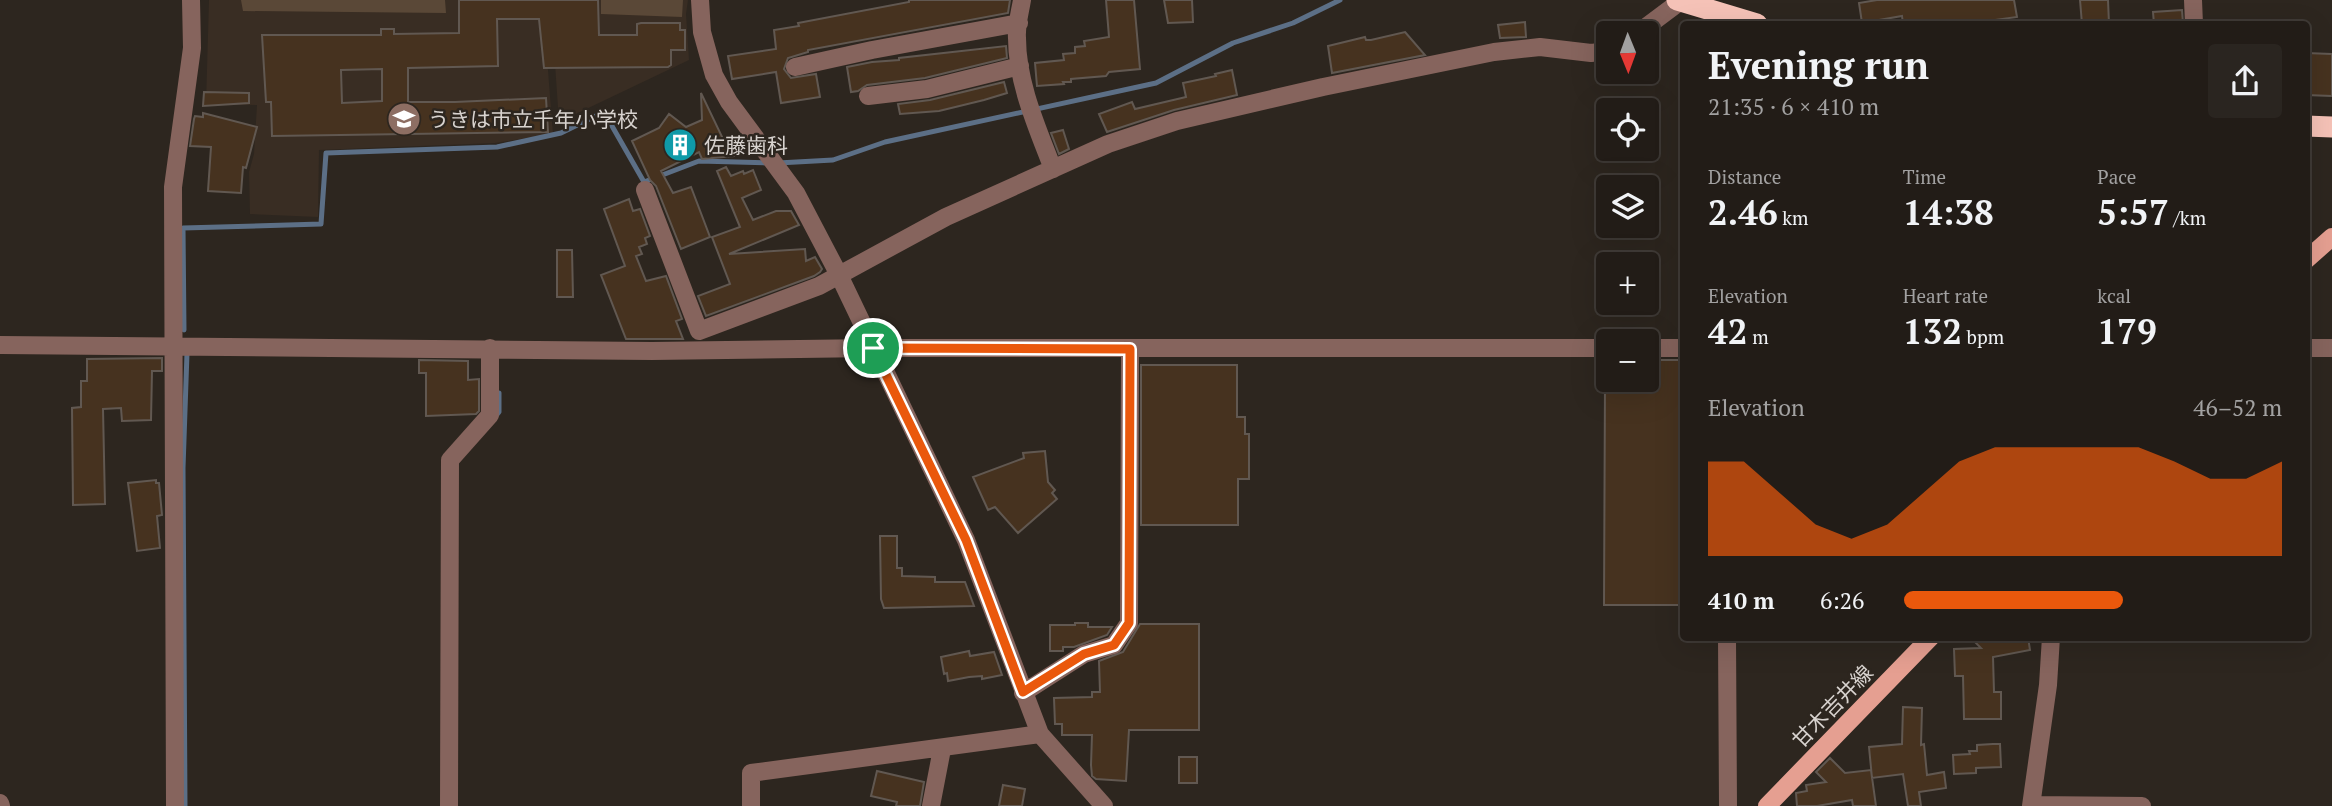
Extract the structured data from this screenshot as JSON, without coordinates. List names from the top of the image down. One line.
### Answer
{"streets":{"main road":["甘木吉井線"]},"places":{"school or university":["うきは市立千年小学校"],"building":["佐藤歯科"]},"north":"bottom","page":{"map_buttons":["+","−"],"heading":["Evening run","21:35 · 6 × 410 m"],"stats":[["Distance","2.46 km"],["Time","14:38"],["Pace","5:57 /km"],["Elevation","42 m"],["Heart rate","132 bpm"],["kcal","179"]],"chart":["Elevation","46–52 m"],"list":[{"name":"410 m","note":"6:26"}]}}
